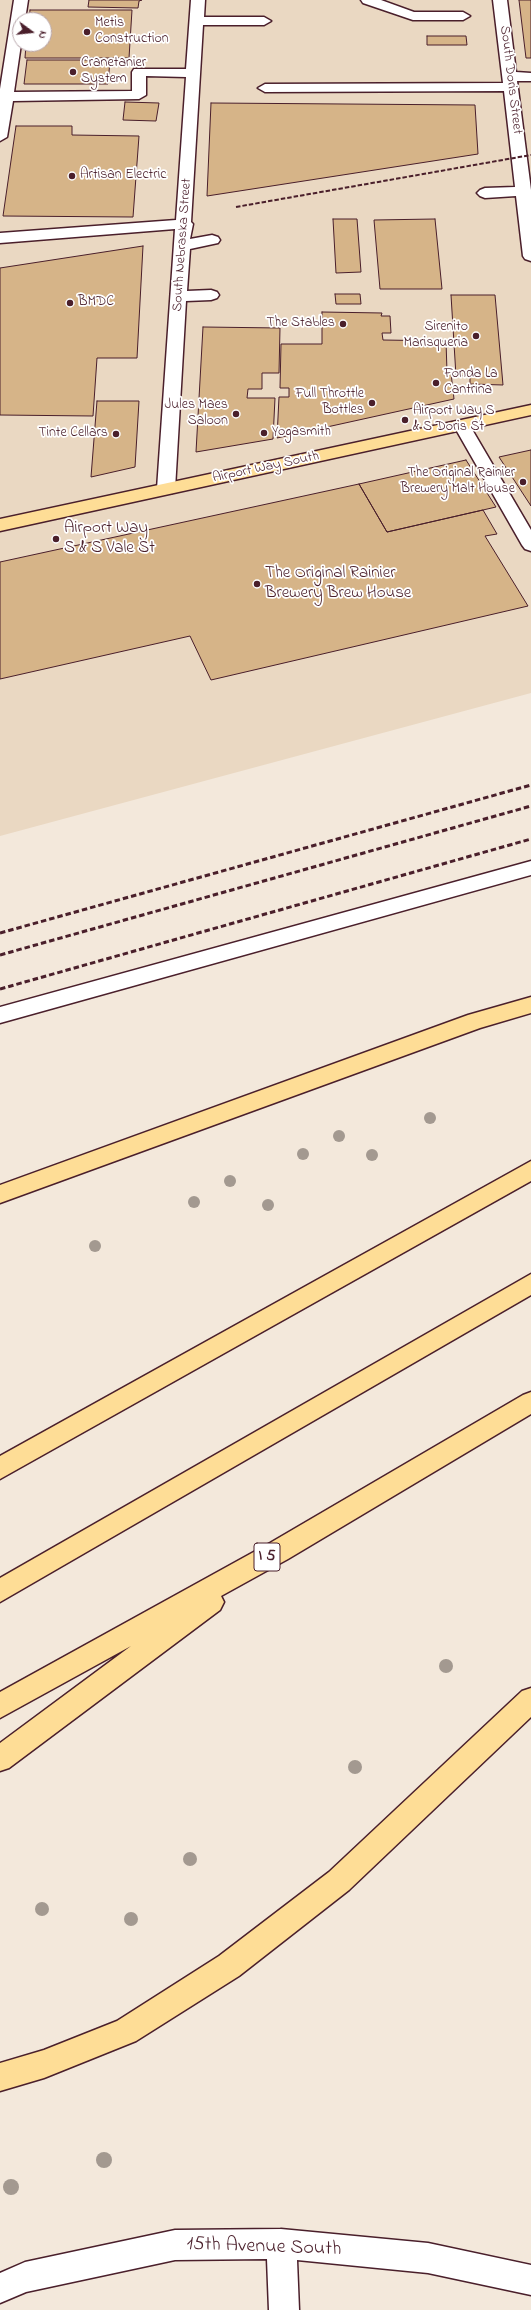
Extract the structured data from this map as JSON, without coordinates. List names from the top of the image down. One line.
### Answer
{"streets":{"main road":["Airport Way South","I 5"],"street":["South Doris Street","South Nebraska Street","15th Avenue South"]},"crossings":[["South Nebraska Street","Airport Way South"]],"places":["Metis Construction","Cranetanier System","Artisan Electric","BMDC","The Stables","Sirenito Marisqueria","Fonda La Cantrina","Full Throttle Bottles","Jules Maes Saloon","Airport Way S & S Doris St","Yogasmith","Tinte Cellars","The Original Rainier Brewery Malt House","Airport Way S & S Vale St","The Original Rainier Brewery Brew House"],"north":"right"}
